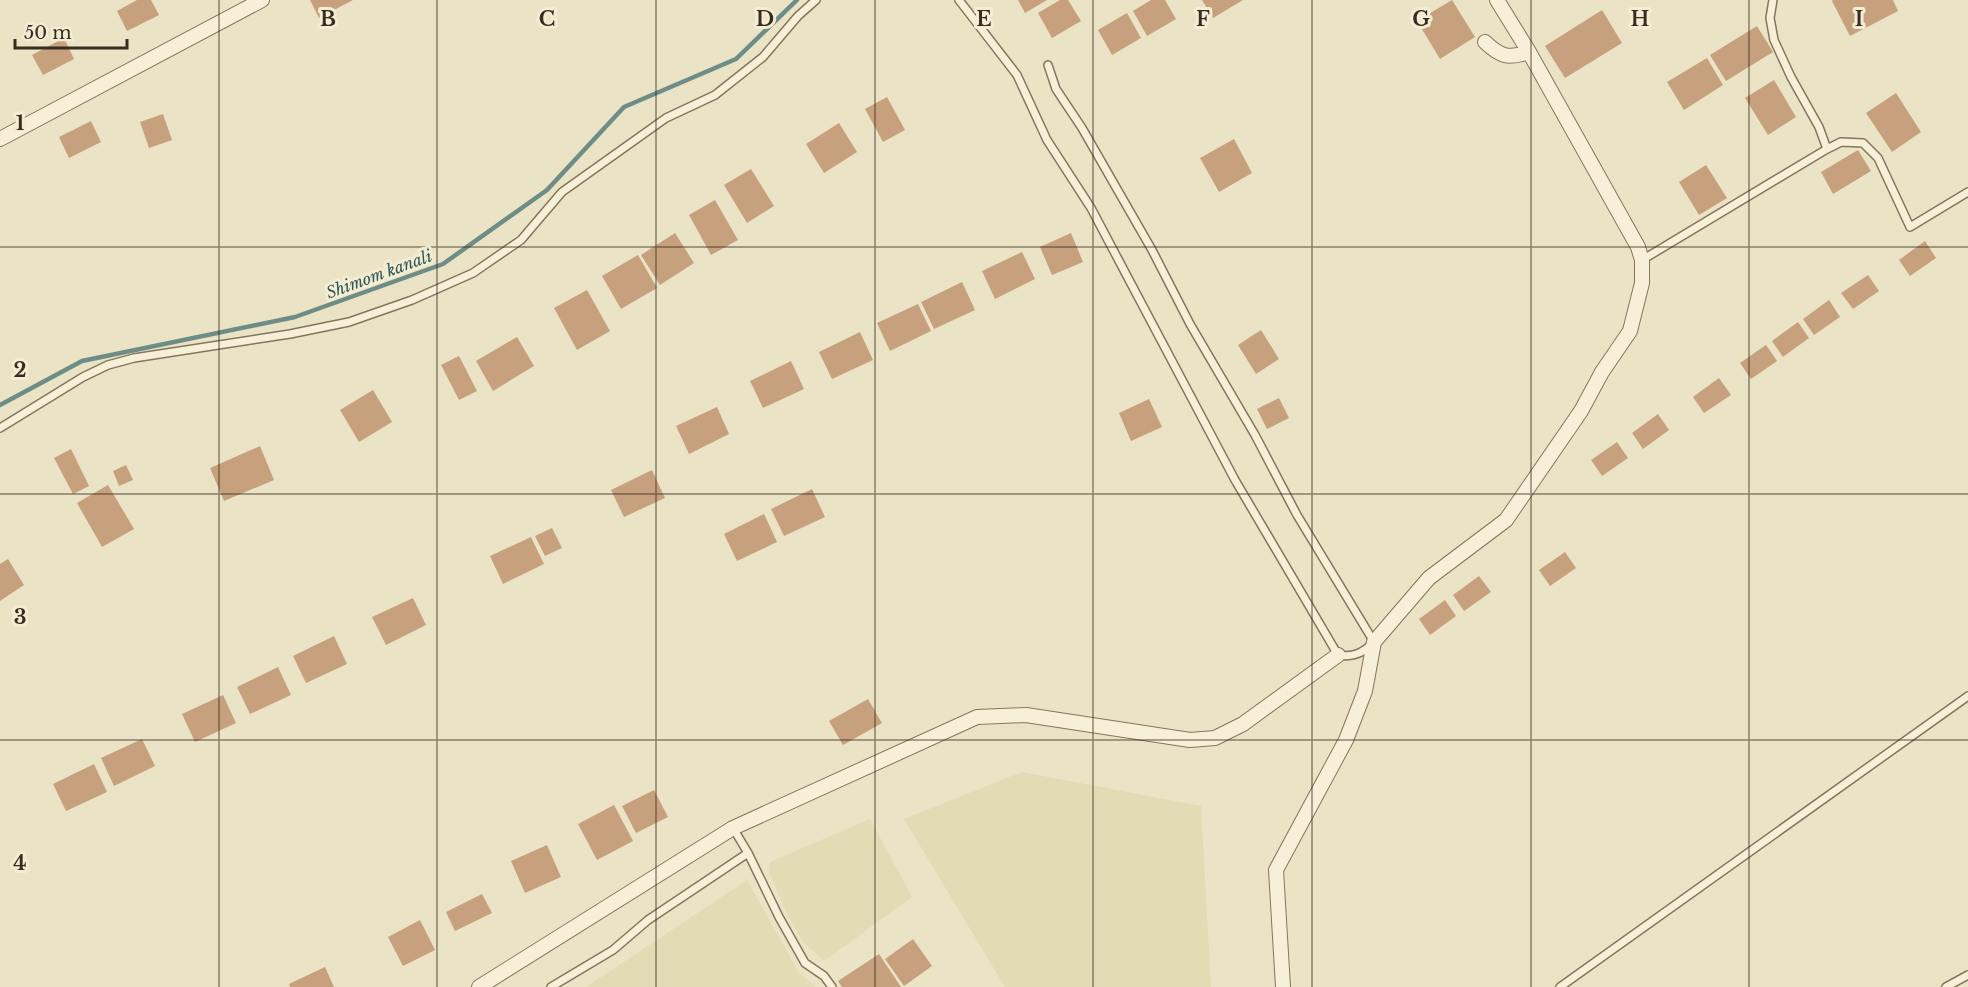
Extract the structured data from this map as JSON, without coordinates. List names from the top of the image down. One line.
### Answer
{"water":["Shimom kanali"],"scale_bar":"50 m","grid":{"columns":["B","C","D","E","F","G","H","I"],"rows":["1","2","3","4"]}}
